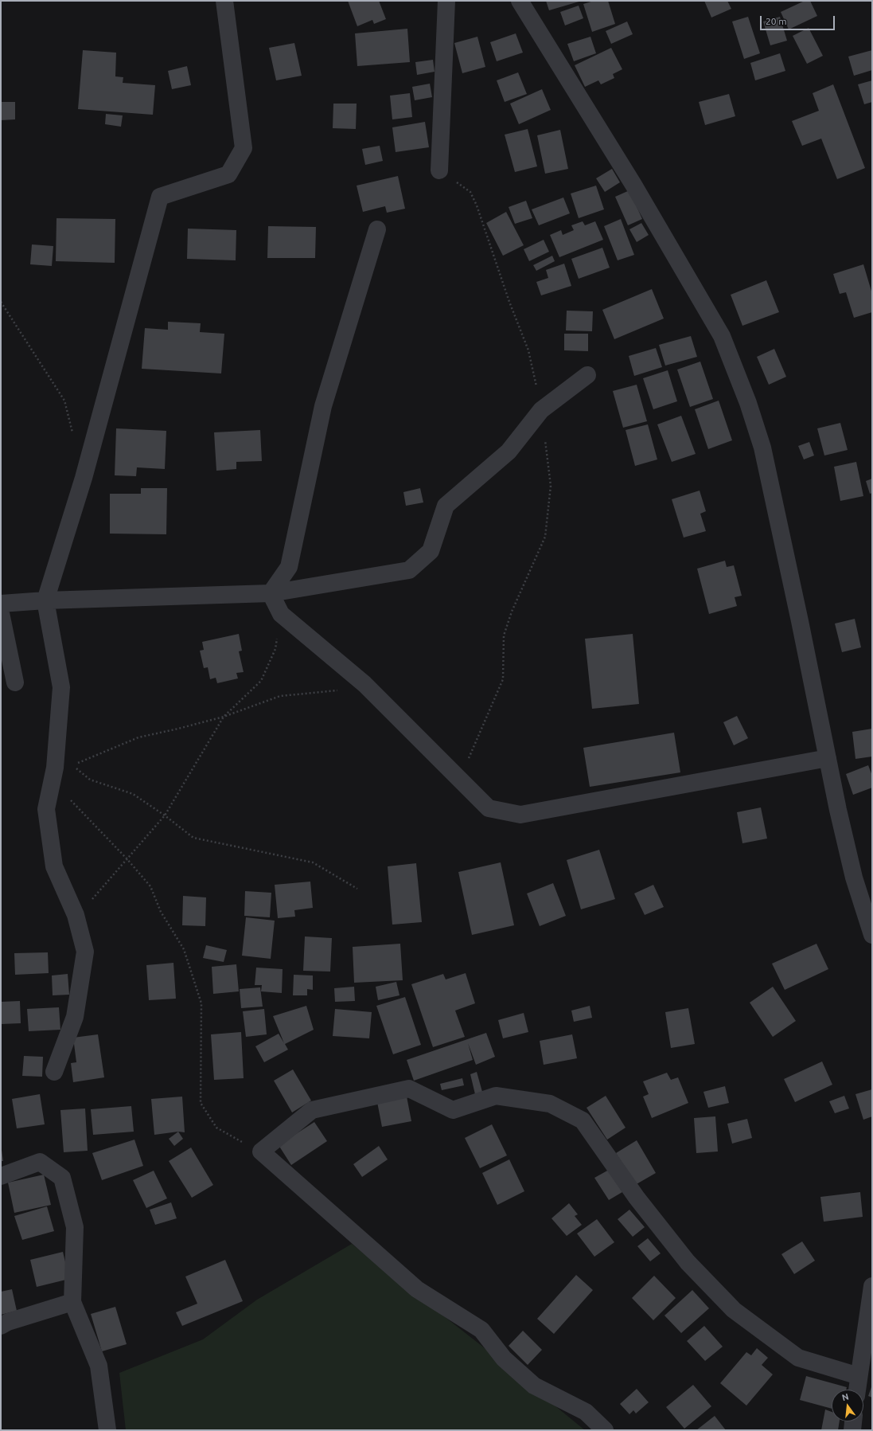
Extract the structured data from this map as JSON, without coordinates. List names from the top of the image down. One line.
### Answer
{"scale_bar":"20 m","north":"top"}
